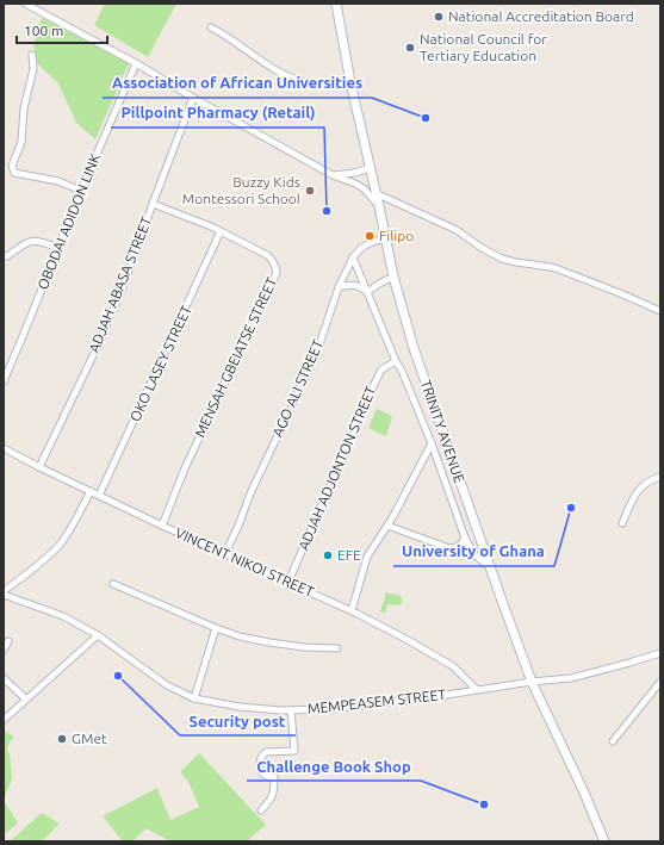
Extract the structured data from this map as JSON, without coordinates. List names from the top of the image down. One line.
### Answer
{"streets":{"street":["OBODAI ADIDON LINK","ADJAH ABASA STREET","MENSAH GBEIATSE STREET","OKO LASEY STREET","AGO ALI STREET","TRINITY AVENUE","ADJAH ADJONTON STREET","VINCENT NIKOI STREET","MEMPEASEM STREET"]},"crossings":[["ADJAH ABASA STREET","MENSAH GBEIATSE STREET"],["ADJAH ABASA STREET","VINCENT NIKOI STREET"],["MENSAH GBEIATSE STREET","OKO LASEY STREET"],["MENSAH GBEIATSE STREET","VINCENT NIKOI STREET"],["OKO LASEY STREET","VINCENT NIKOI STREET"],["AGO ALI STREET","TRINITY AVENUE"],["AGO ALI STREET","VINCENT NIKOI STREET"],["TRINITY AVENUE","MEMPEASEM STREET"],["ADJAH ADJONTON STREET","VINCENT NIKOI STREET"],["VINCENT NIKOI STREET","MEMPEASEM STREET"]],"places":["National Accreditation Board","National Council for Tertiary Education","Association of African Universities","Buzzy Kids Montessori School","Pillpoint Pharmacy (Retail)","Filipo","University of Ghana","EFE","Security post","GMet","Challenge Book Shop"],"scale_bar":"100 m"}
